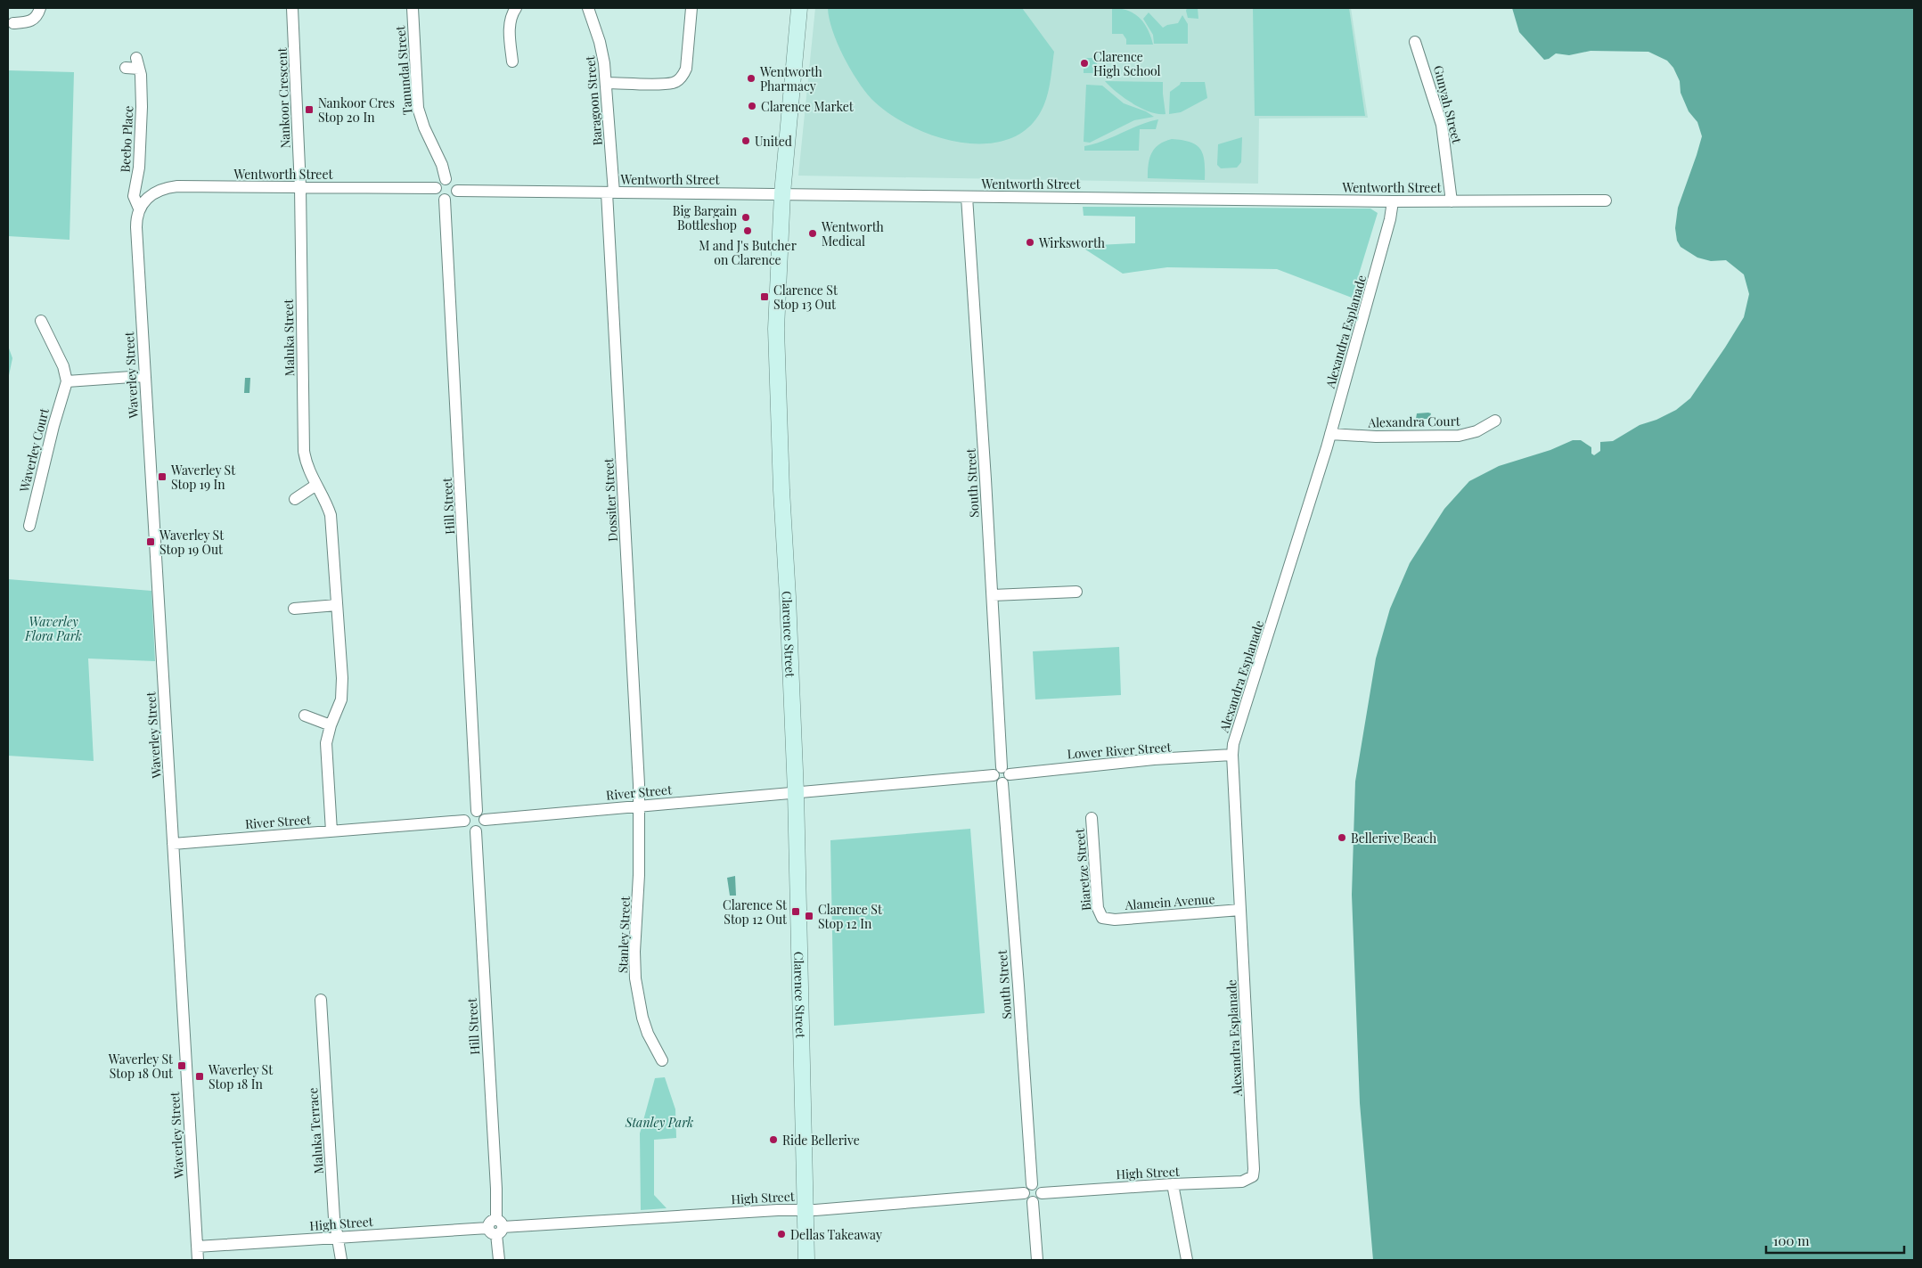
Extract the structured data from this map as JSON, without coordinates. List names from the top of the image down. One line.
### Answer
{"streets":{"main road":["Clarence Street"],"street":["Tanundal Street","Nankoor Crescent","Baragoon Street","Gunyah Street","Beebo Place","Wentworth Street","Alexandra Esplanade","Maluka Street","Waverley Street","Alexandra Court","Waverley Court","South Street","Dossiter Street","Hill Street","Lower River Street","River Street","Biaretze Street","Alamein Avenue","Stanley Street","Maluka Terrace","High Street"]},"crossings":[["Tanundal Street","Wentworth Street"],["Tanundal Street","Hill Street"],["Nankoor Crescent","Wentworth Street"],["Nankoor Crescent","Maluka Street"],["Baragoon Street","Wentworth Street"],["Baragoon Street","Dossiter Street"],["Gunyah Street","Wentworth Street"],["Beebo Place","Wentworth Street"],["Beebo Place","Waverley Street"],["Wentworth Street","Alexandra Esplanade"],["Wentworth Street","Maluka Street"],["Wentworth Street","Waverley Street"],["Wentworth Street","South Street"],["Wentworth Street","Dossiter Street"],["Wentworth Street","Hill Street"],["Wentworth Street","Clarence Street"],["Alexandra Esplanade","Alexandra Court"],["Alexandra Esplanade","Lower River Street"],["Alexandra Esplanade","Alamein Avenue"],["Alexandra Esplanade","High Street"],["Maluka Street","River Street"],["Waverley Street","River Street"],["Waverley Street","High Street"],["South Street","Lower River Street"],["South Street","High Street"],["Dossiter Street","River Street"],["Dossiter Street","Stanley Street"],["Hill Street","River Street"],["Hill Street","High Street"],["Clarence Street","Lower River Street"],["Clarence Street","River Street"],["Clarence Street","High Street"],["Lower River Street","River Street"],["River Street","Stanley Street"],["Biaretze Street","Alamein Avenue"],["Maluka Terrace","High Street"]],"parks":["Waverley Flora Park","Stanley Park"],"places":{"other":["Clarence High School","Wentworth Pharmacy","Clarence Market","United","Big Bargain Bottleshop","M and J's Butcher on Clarence","Wentworth Medical","Wirksworth","Bellerive Beach","Ride Bellerive","Dellas Takeaway"],"transit":["Nankoor Cres Stop 20 In","Clarence St Stop 13 Out","Waverley St Stop 19 In","Waverley St Stop 19 Out","Clarence St Stop 12 Out","Clarence St Stop 12 In","Waverley St Stop 18 Out","Waverley St Stop 18 In"]},"scale_bar":"100 m"}
